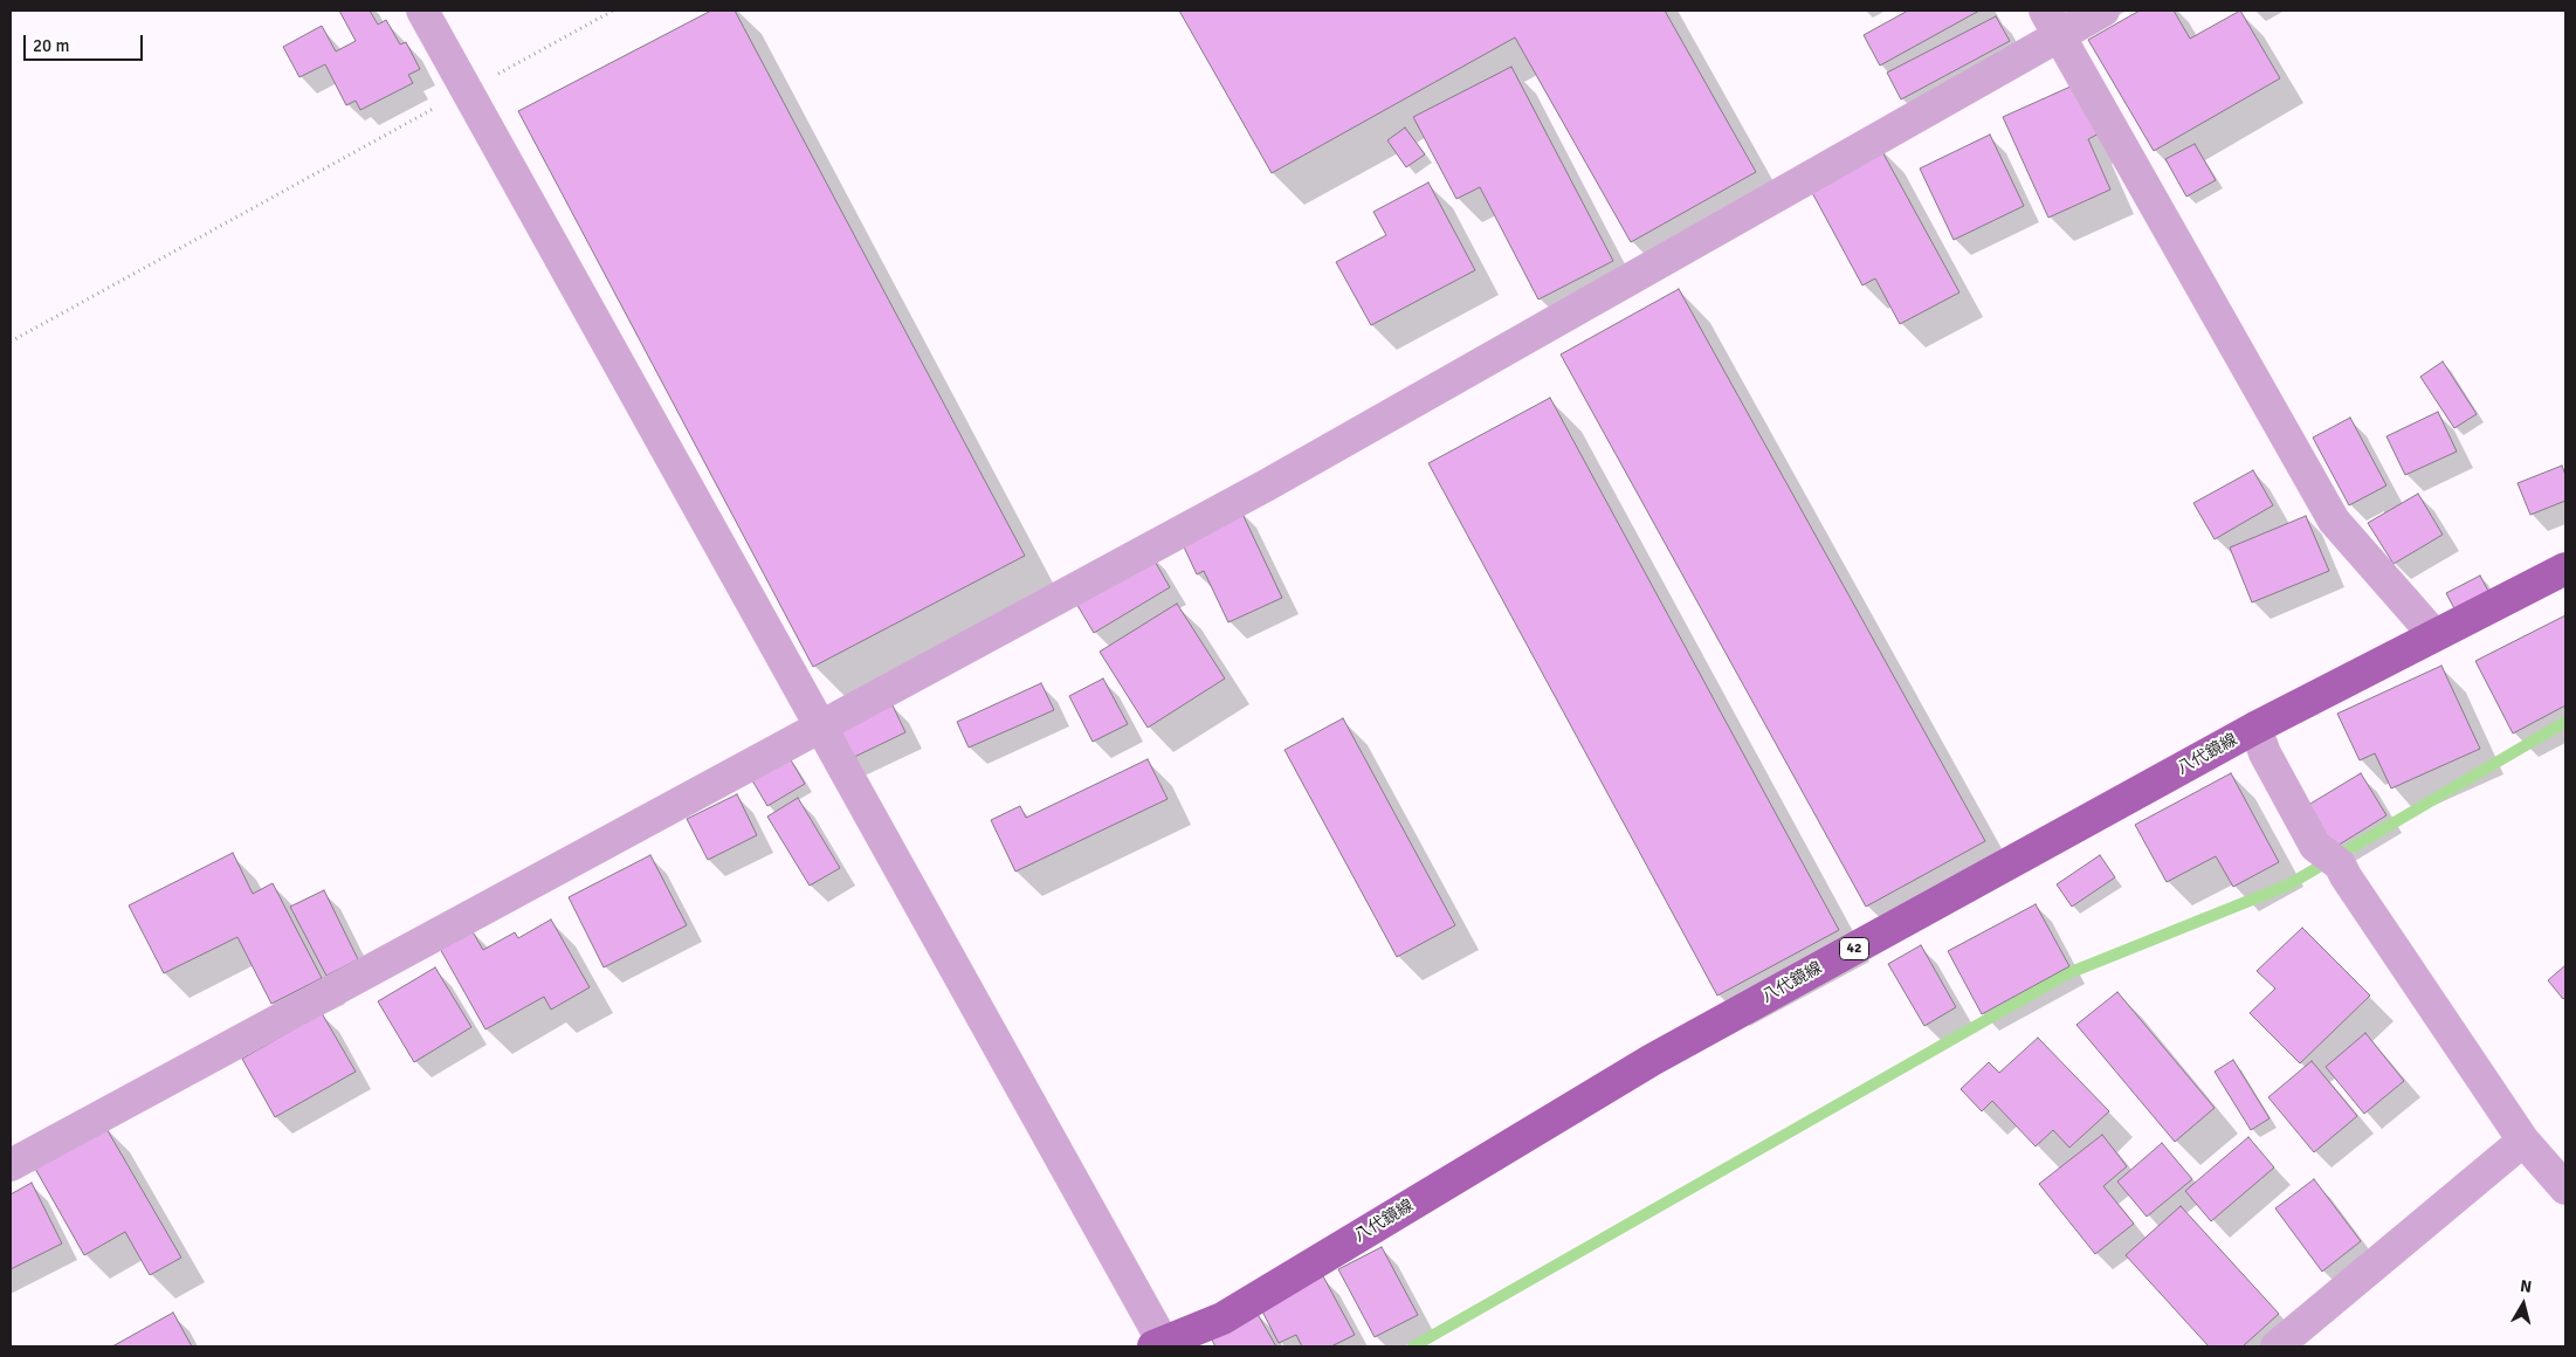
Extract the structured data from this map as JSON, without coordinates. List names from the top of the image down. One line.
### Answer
{"streets":{"main road":["八代鏡線","42"]},"scale_bar":"20 m","north":"top"}
